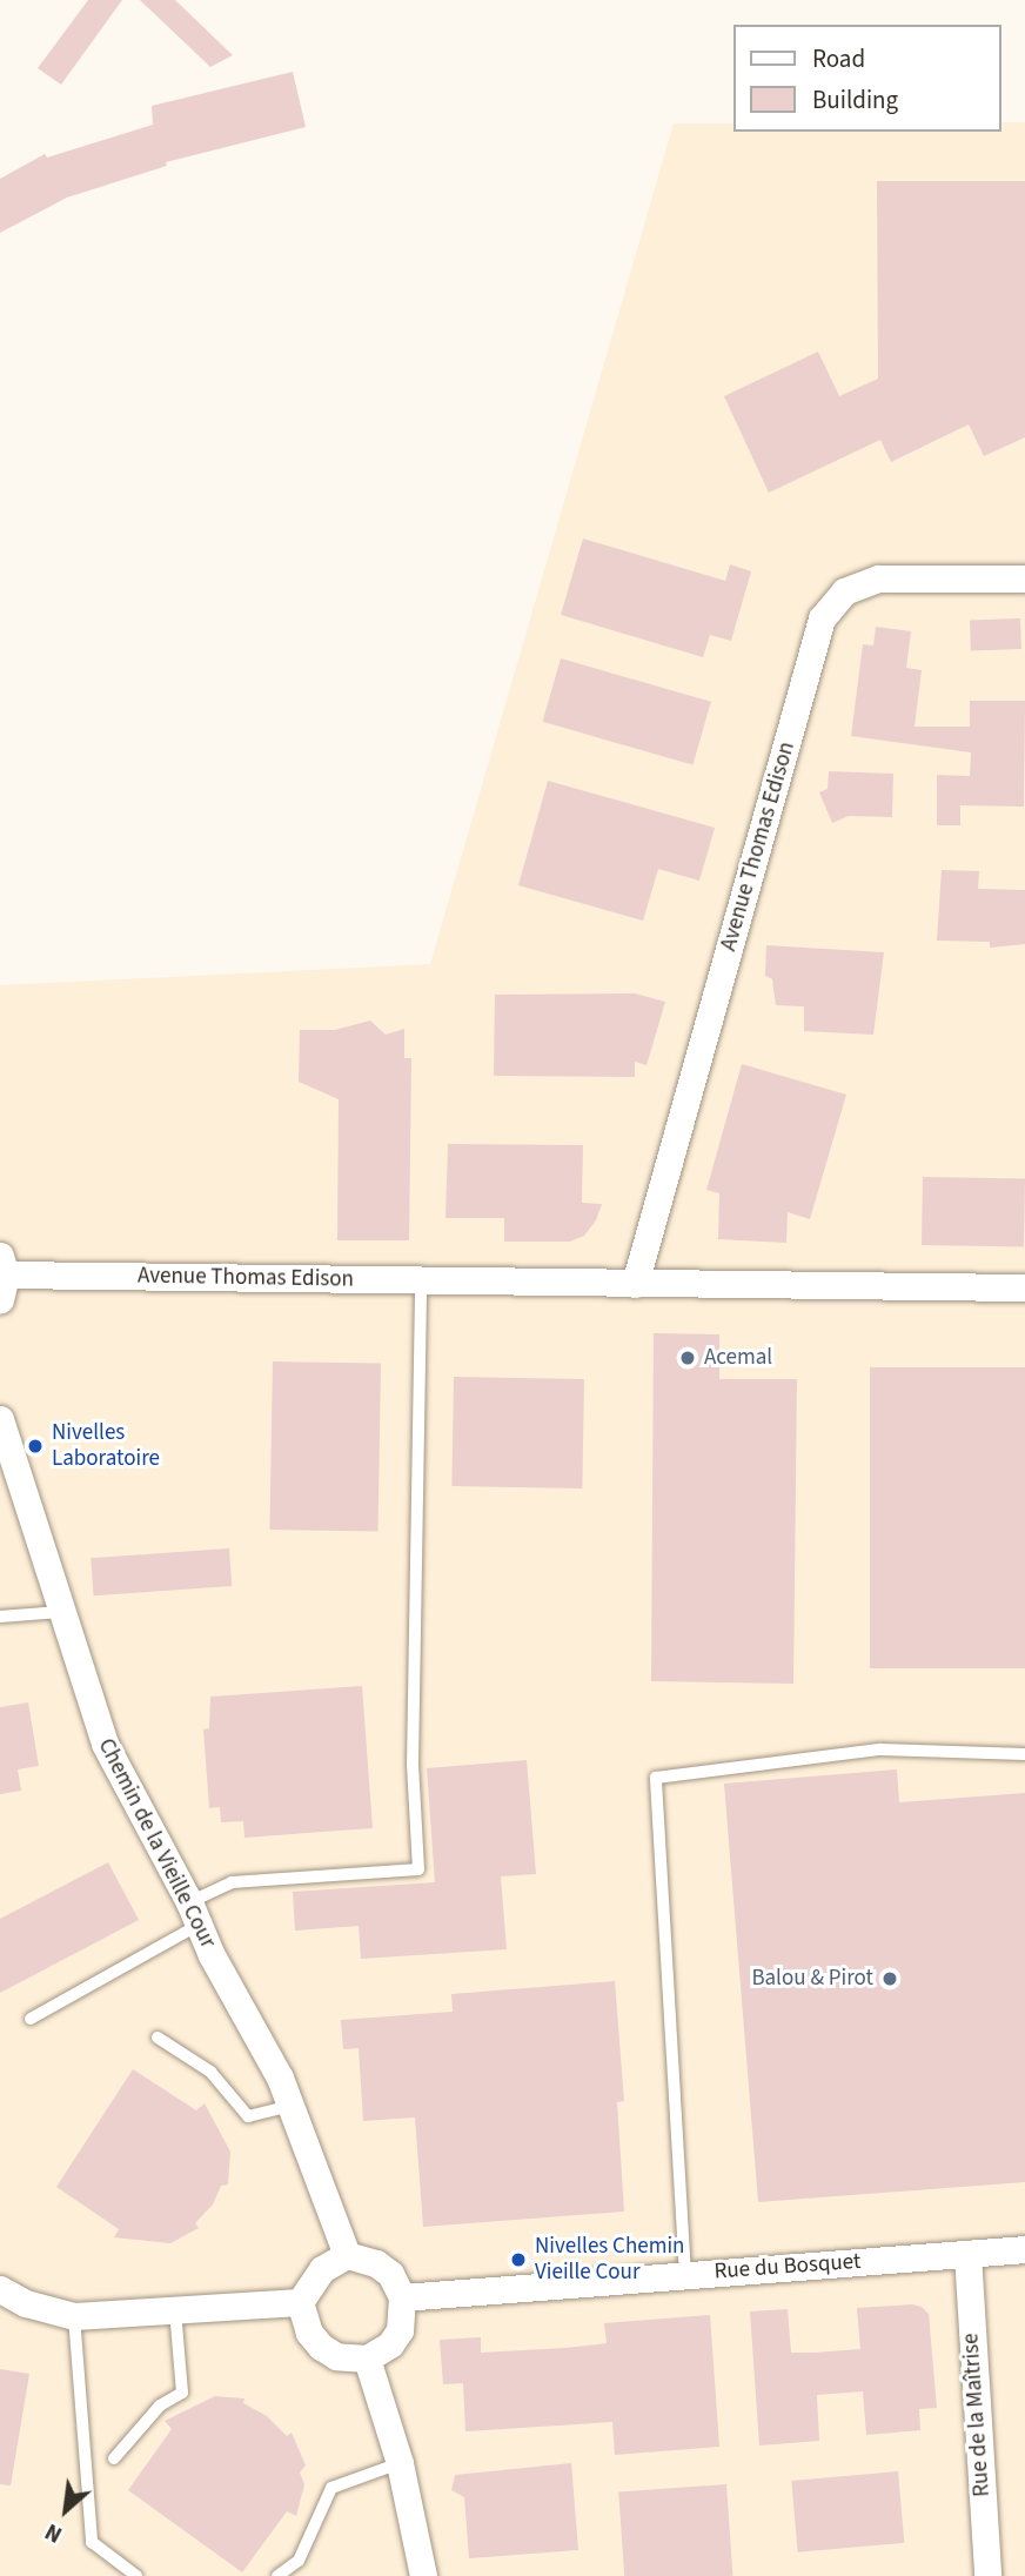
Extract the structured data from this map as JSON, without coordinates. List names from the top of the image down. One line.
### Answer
{"streets":{"street":["Avenue Thomas Edison","Chemin de la Vieille Cour","Rue du Bosquet","Rue de la Maîtrise"]},"crossings":[["Chemin de la Vieille Cour","Rue du Bosquet"],["Rue du Bosquet","Rue de la Maîtrise"]],"places":["Acemal","Nivelles Laboratoire","Balou & Pirot","Nivelles Chemin Vieille Cour"],"legend":["Road","Building"],"north":"bottom left"}
